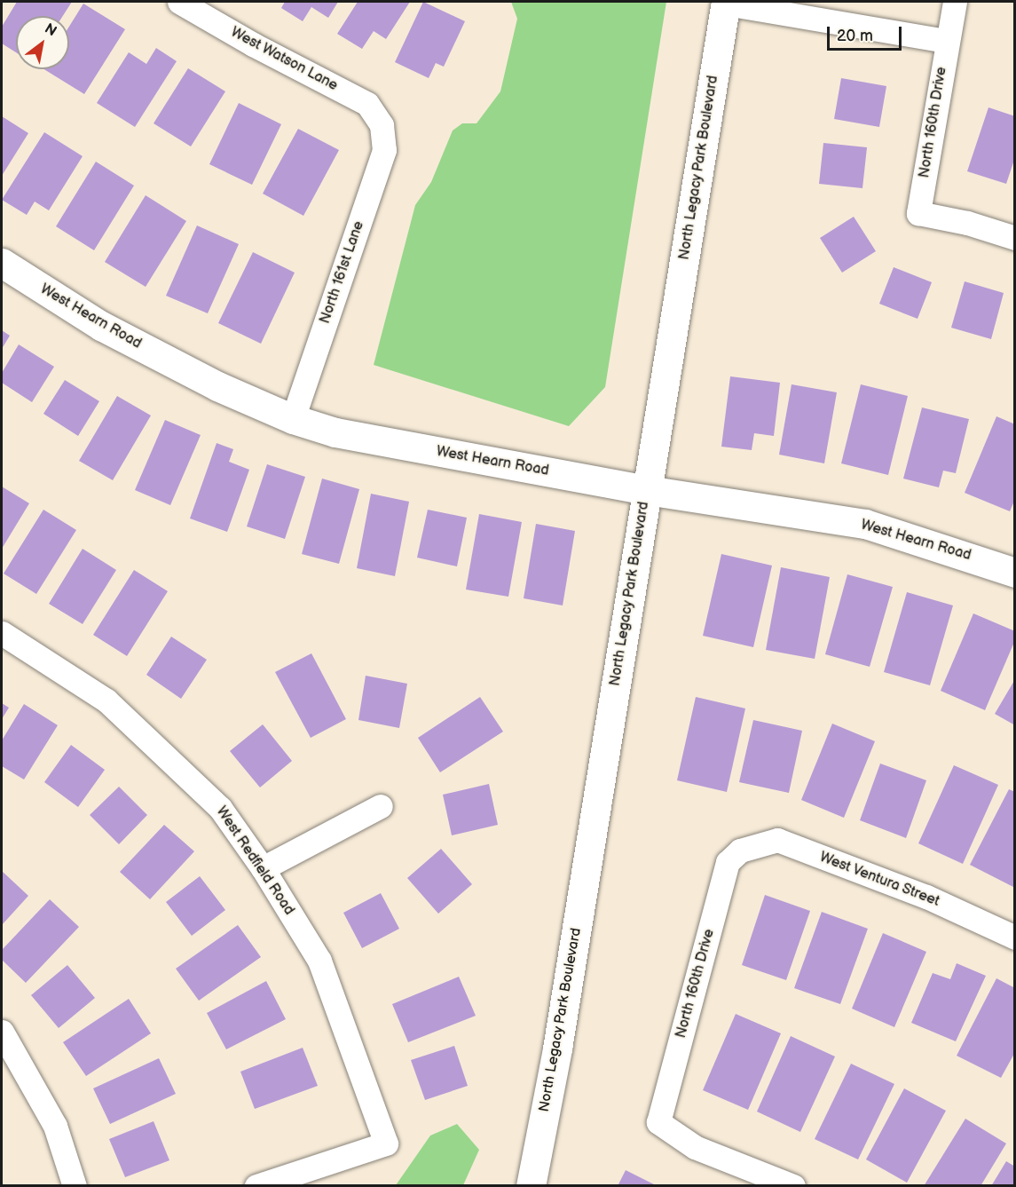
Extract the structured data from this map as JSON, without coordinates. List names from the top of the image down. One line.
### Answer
{"streets":{"street":["West Watson Lane","North 160th Drive","North Legacy Park Boulevard","North 161st Lane","West Hearn Road","West Redfield Road","West Ventura Street"]},"crossings":[["West Watson Lane","North 161st Lane"],["North 160th Drive","West Ventura Street"],["North Legacy Park Boulevard","West Hearn Road"],["North 161st Lane","West Hearn Road"]],"scale_bar":"20 m","north":"top right"}
